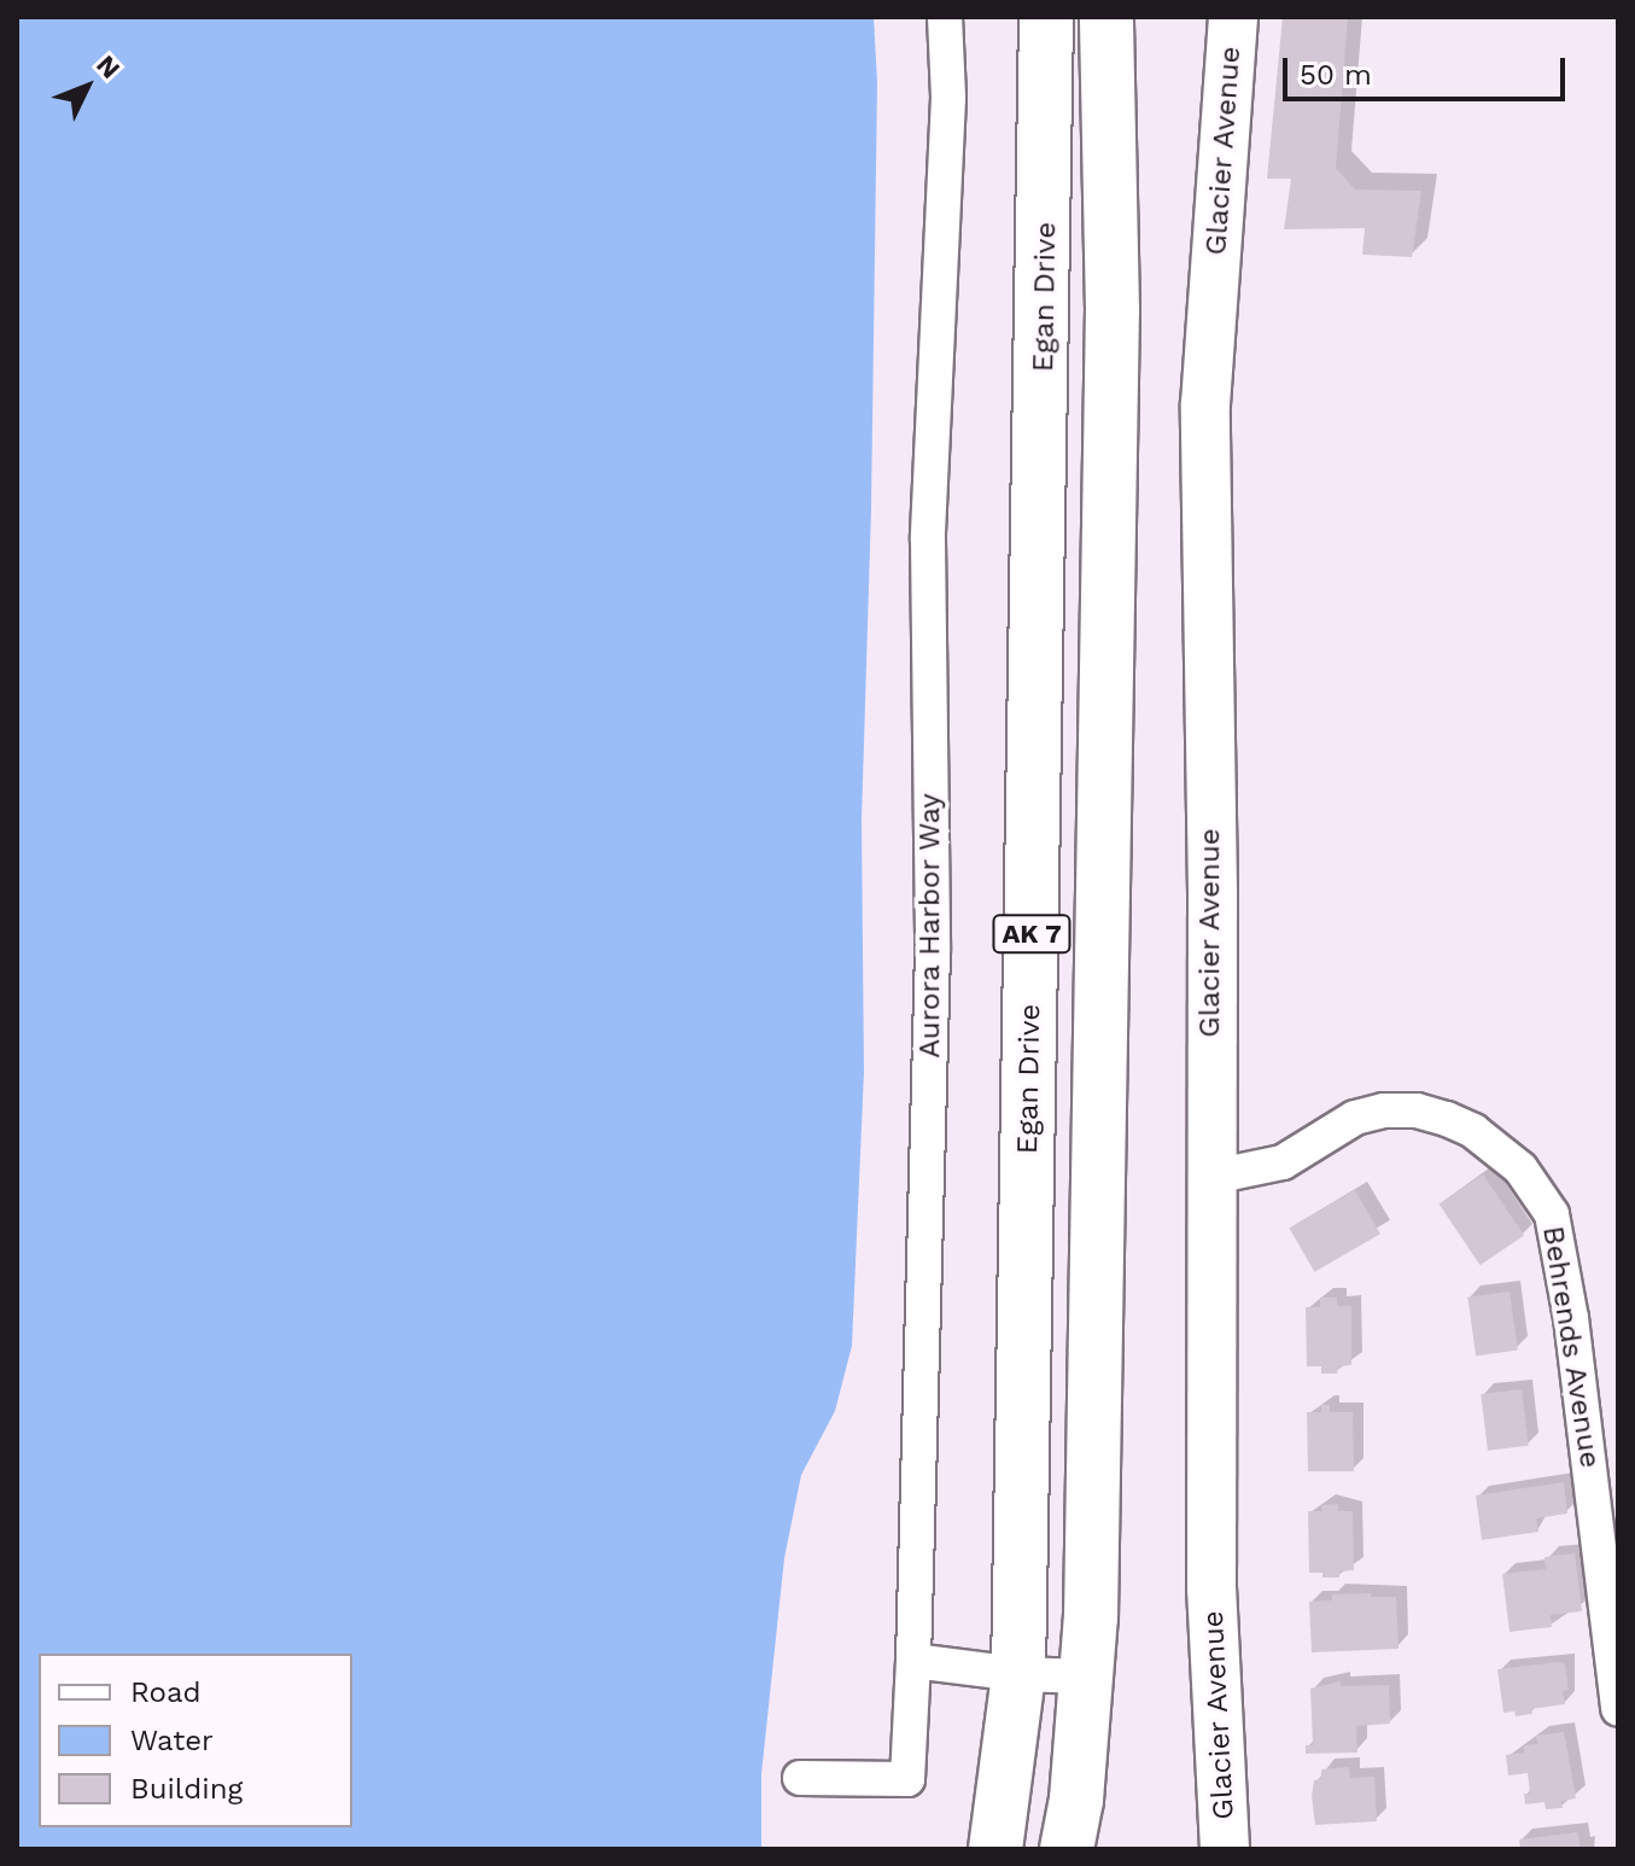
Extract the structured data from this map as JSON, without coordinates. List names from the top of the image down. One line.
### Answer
{"streets":{"highway":["Egan Drive","AK 7"],"street":["Glacier Avenue","Aurora Harbor Way","Behrends Avenue"]},"crossings":[["Glacier Avenue","Behrends Avenue"]],"legend":["Road","Water","Building"],"scale_bar":"50 m","north":"top right"}
